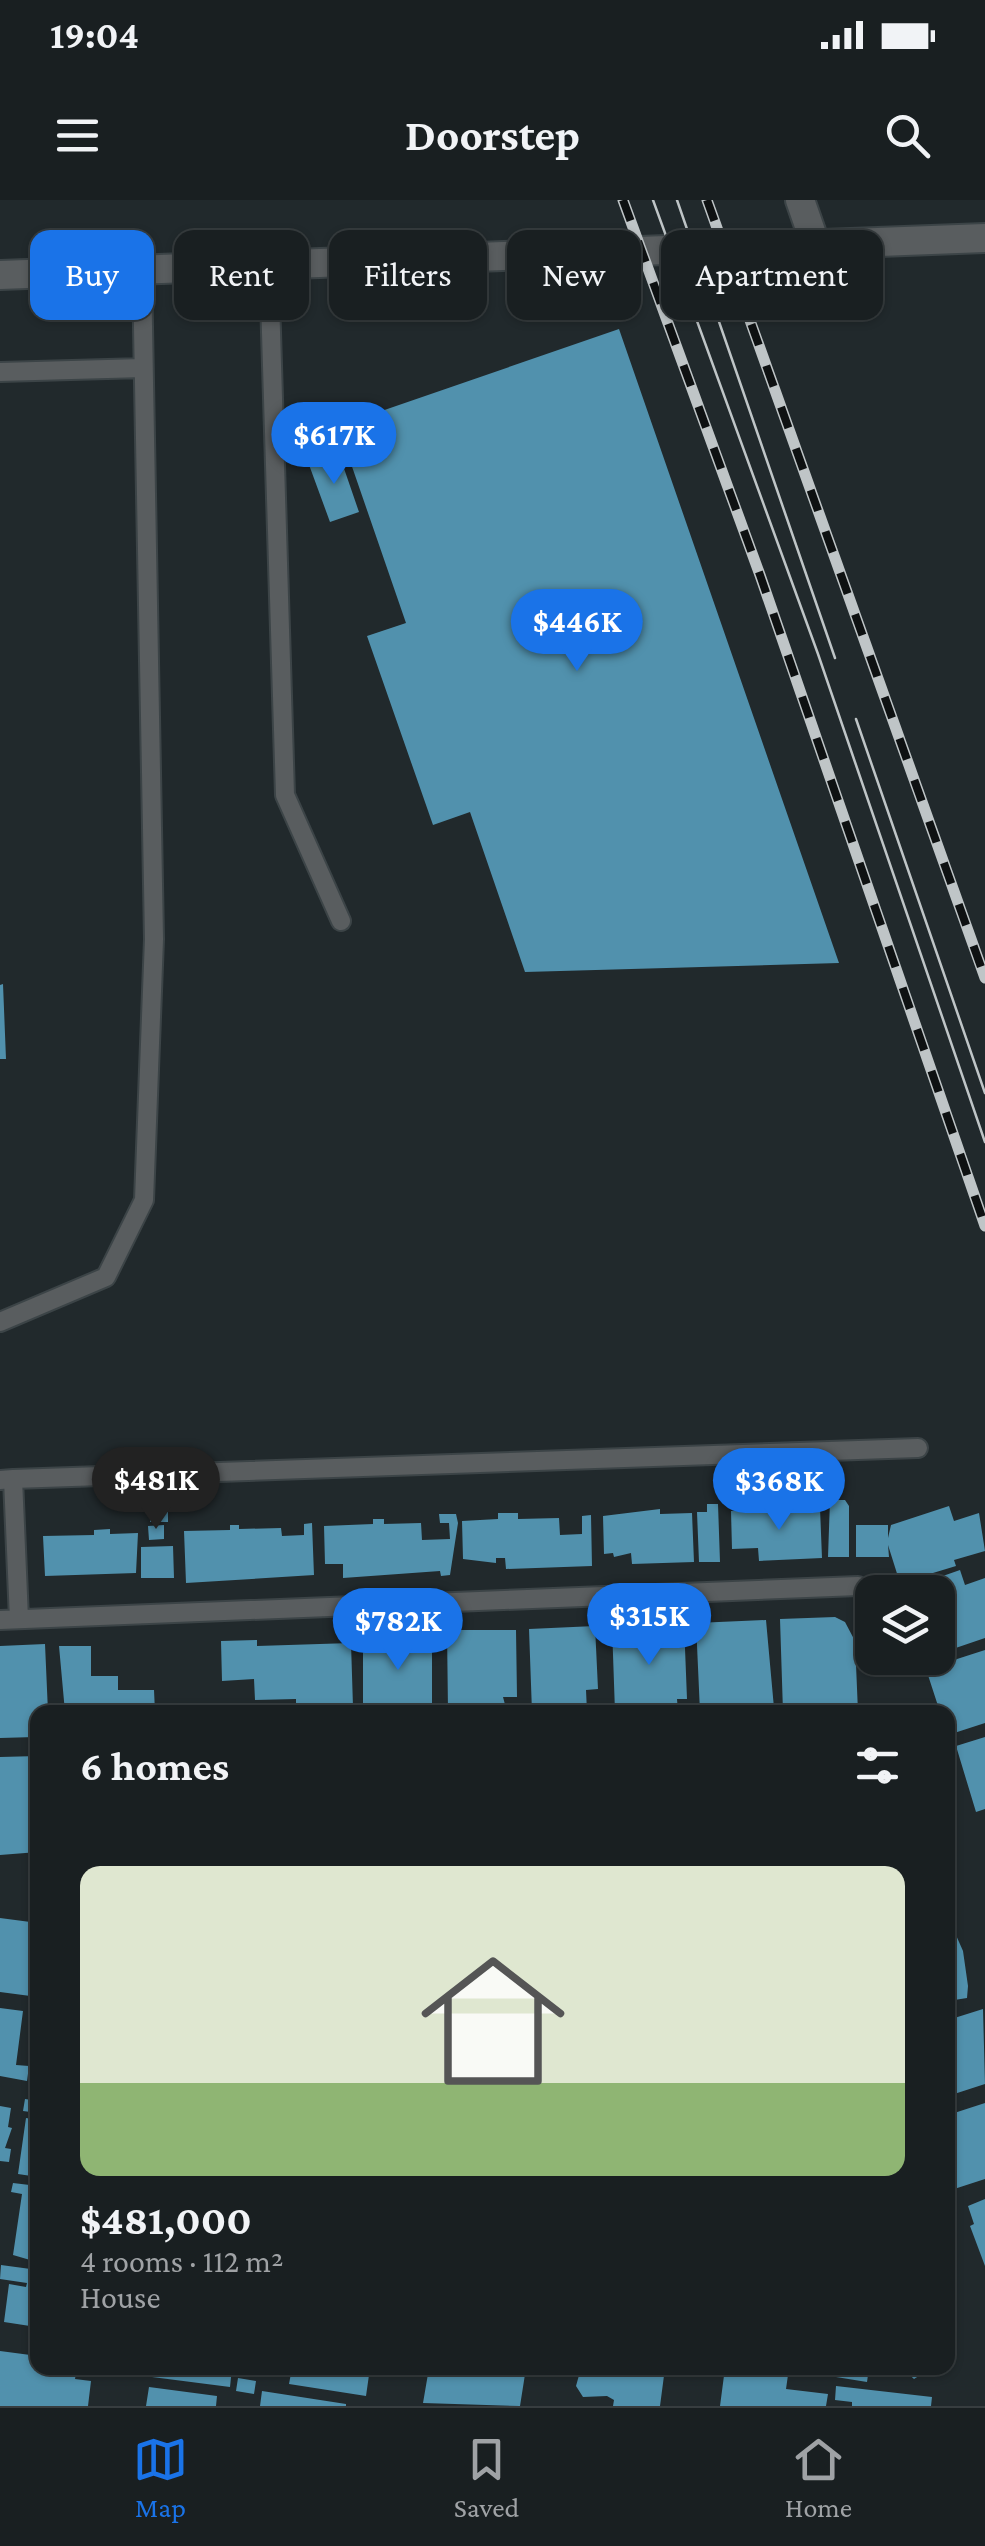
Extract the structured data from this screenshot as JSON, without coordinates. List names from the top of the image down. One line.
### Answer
{"page":{"status":"19:04","header":"Doorstep","chip":["Buy","Rent","Filters","New","Apartment"],"price":["$617K","$446K","$481K","$368K","$315K","$782K"],"heading":"6 homes","list":[{"name":"$481,000","note":"4 rooms · 112 m² · House"}],"tabs":["Map","Saved","Home"]}}
